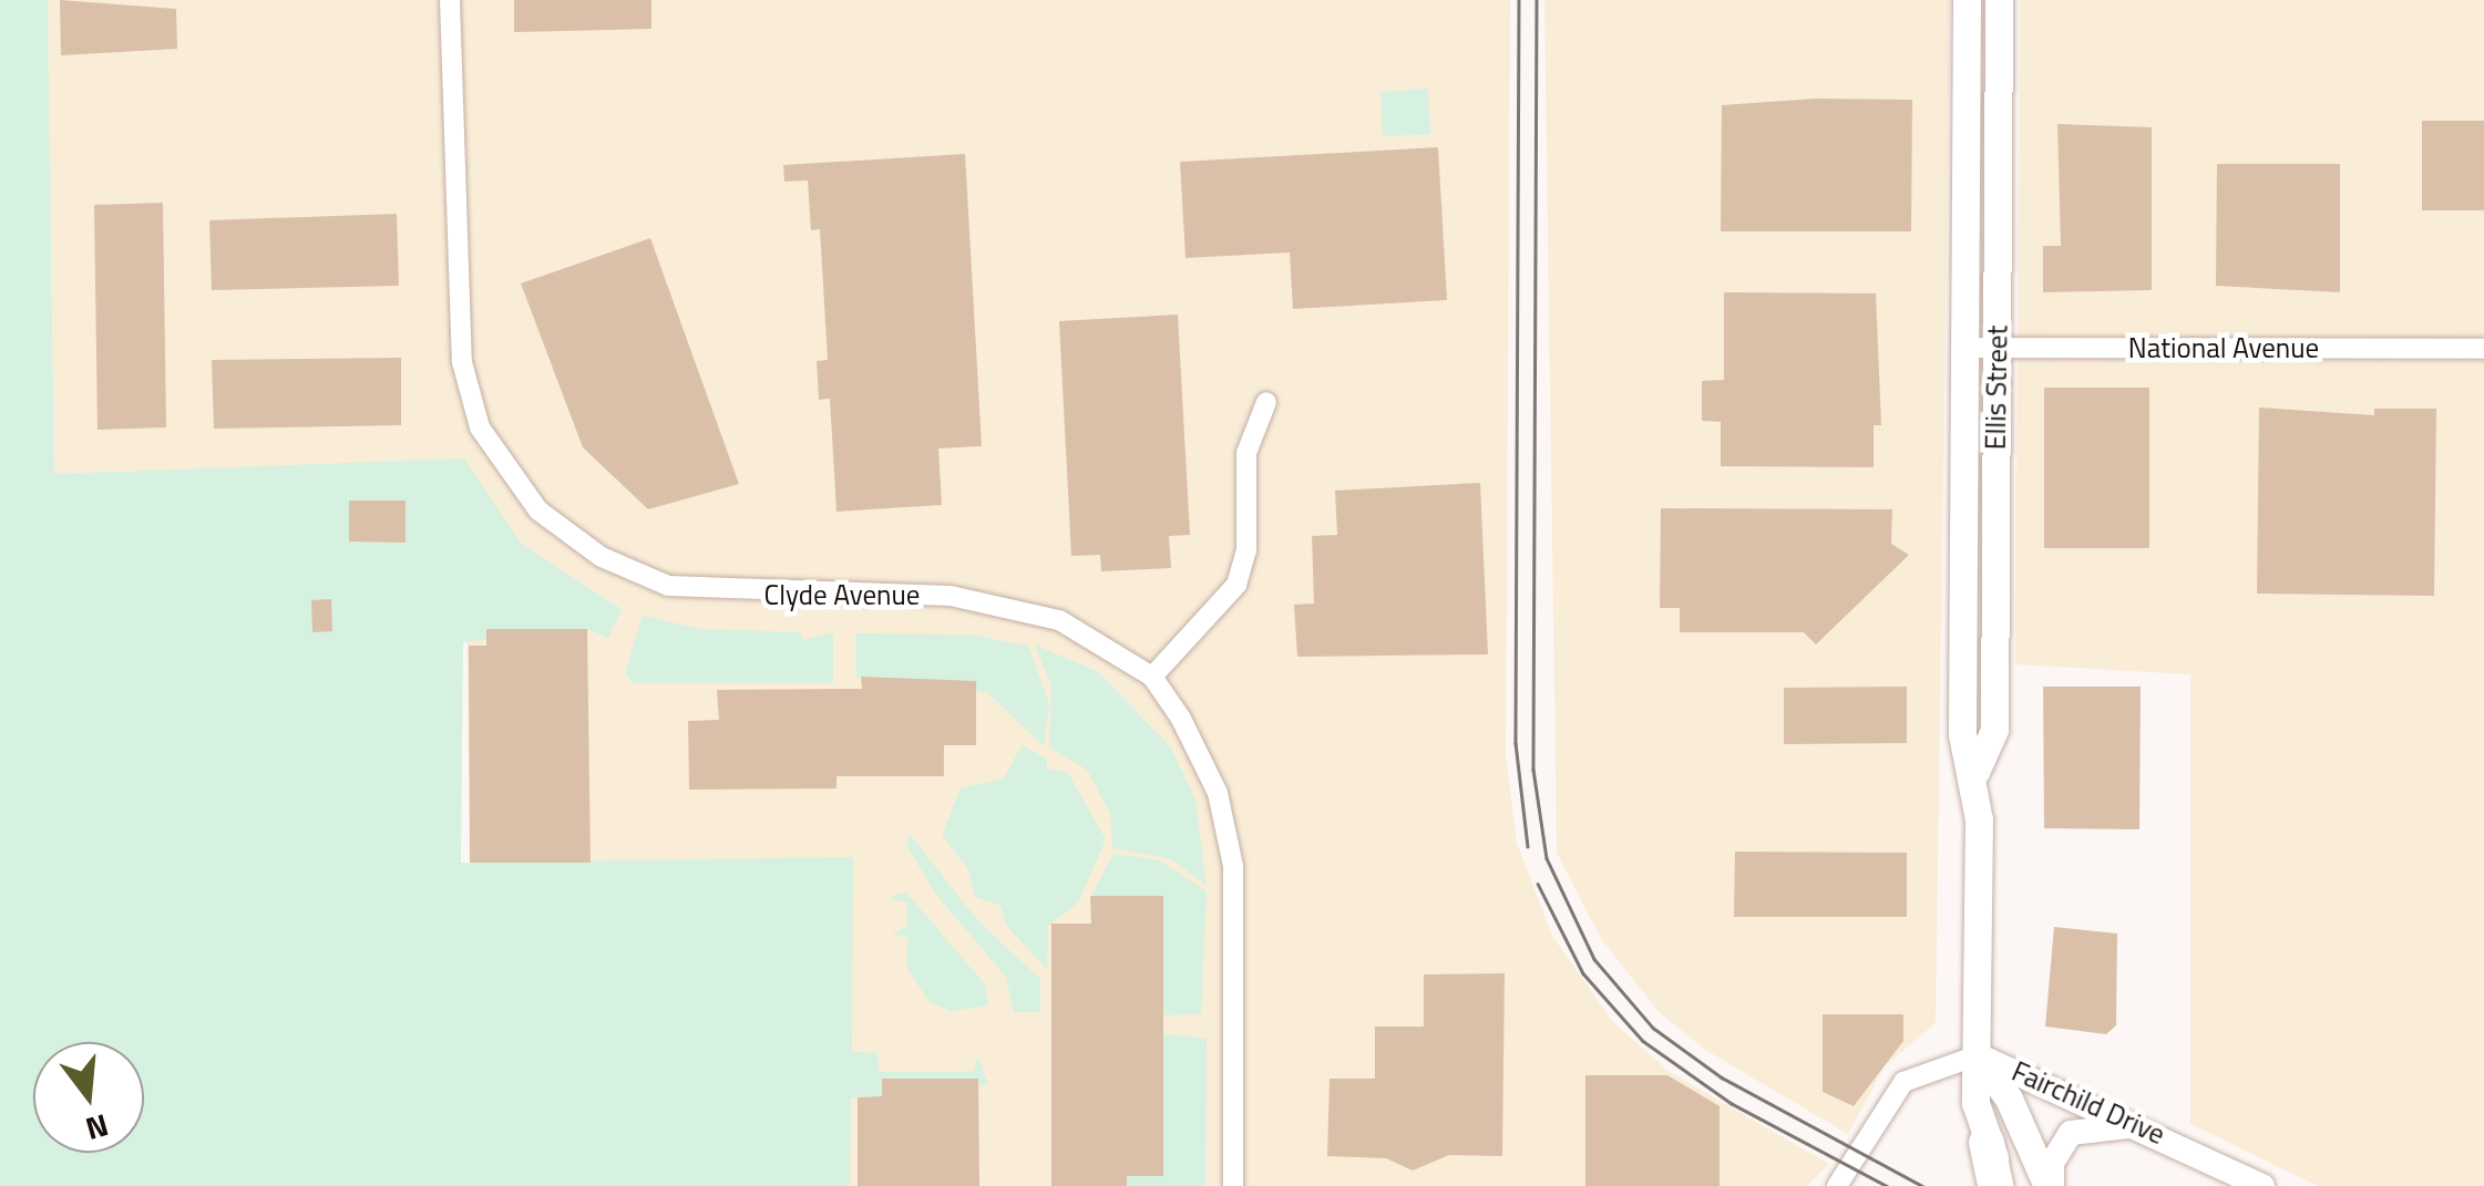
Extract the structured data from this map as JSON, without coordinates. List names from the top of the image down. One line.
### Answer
{"streets":{"main road":["Ellis Street"],"street":["National Avenue","Clyde Avenue","Fairchild Drive"]},"crossings":[["National Avenue","Ellis Street"],["Ellis Street","Fairchild Drive"]],"north":"bottom"}
